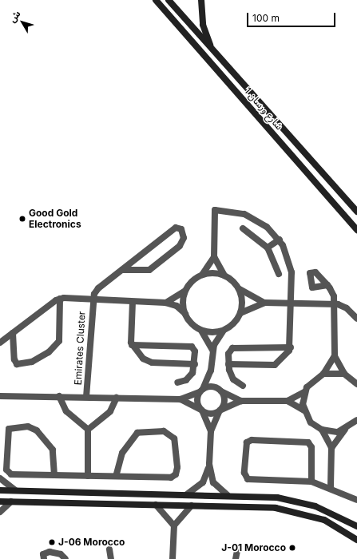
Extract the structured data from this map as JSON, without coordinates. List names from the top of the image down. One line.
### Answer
{"streets":{"street":["شارع ورسان 1","Emirates Cluster"]},"places":["Good Gold Electronics","J-06 Morocco","J-01 Morocco"],"scale_bar":"100 m","north":"top left"}
